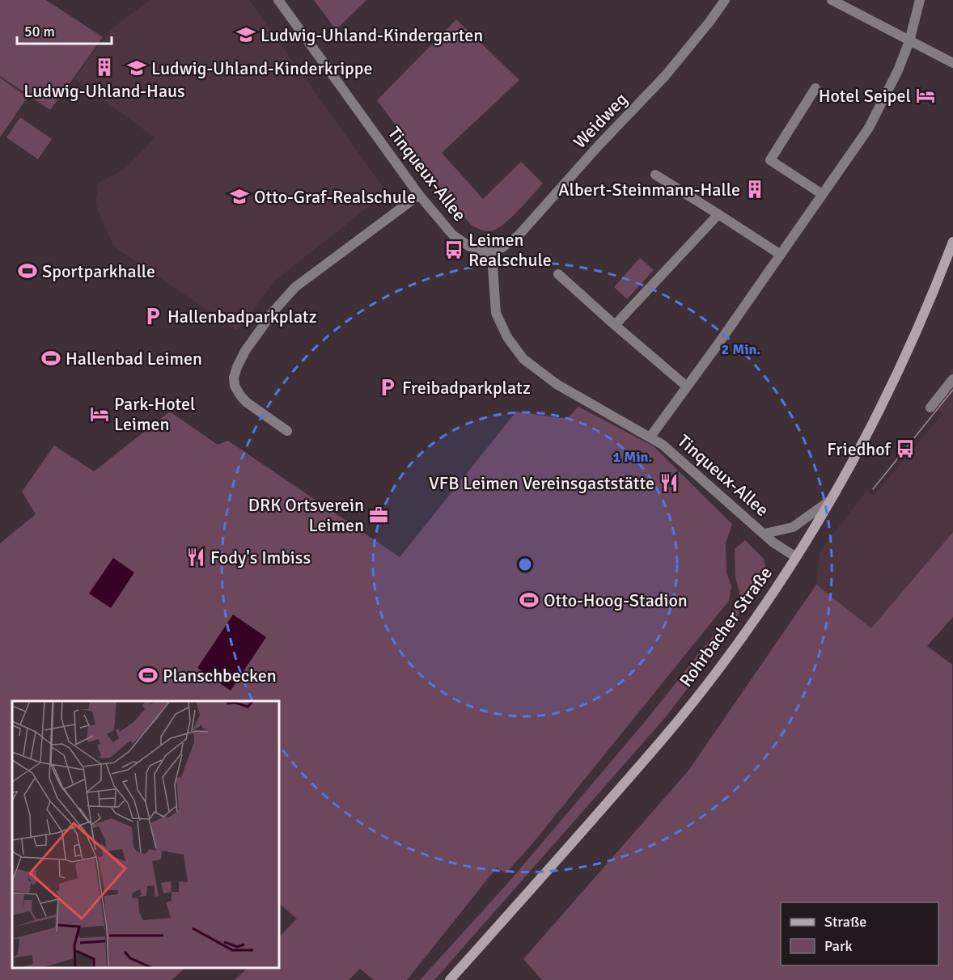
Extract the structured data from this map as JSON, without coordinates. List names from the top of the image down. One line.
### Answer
{"streets":{"main road":["Rohrbacher Straße"],"street":["Weidweg","Tinqueux-Allee"]},"crossings":[["Weidweg","Tinqueux-Allee"],["Tinqueux-Allee","Rohrbacher Straße"]],"places":{"school or university":["Ludwig-Uhland-Kindergarten","Ludwig-Uhland-Kinderkrippe","Otto-Graf-Realschule"],"building":["Ludwig-Uhland-Haus","Albert-Steinmann-Halle"],"hotel":["Hotel Seipel","Park-Hotel Leimen"],"bus stop":["Leimen Realschule","Friedhof"],"sports":["Sportparkhalle","Hallenbad Leimen","Otto-Hoog-Stadion","Planschbecken"],"parking":["Hallenbadparkplatz","Freibadparkplatz"],"restaurant":["VFB Leimen Vereinsgaststätte","Fody's Imbiss"],"office":["DRK Ortsverein Leimen"]},"legend":["Straße","Park"],"scale_bar":"50 m","rings":["2 Min.","1 Min."]}
